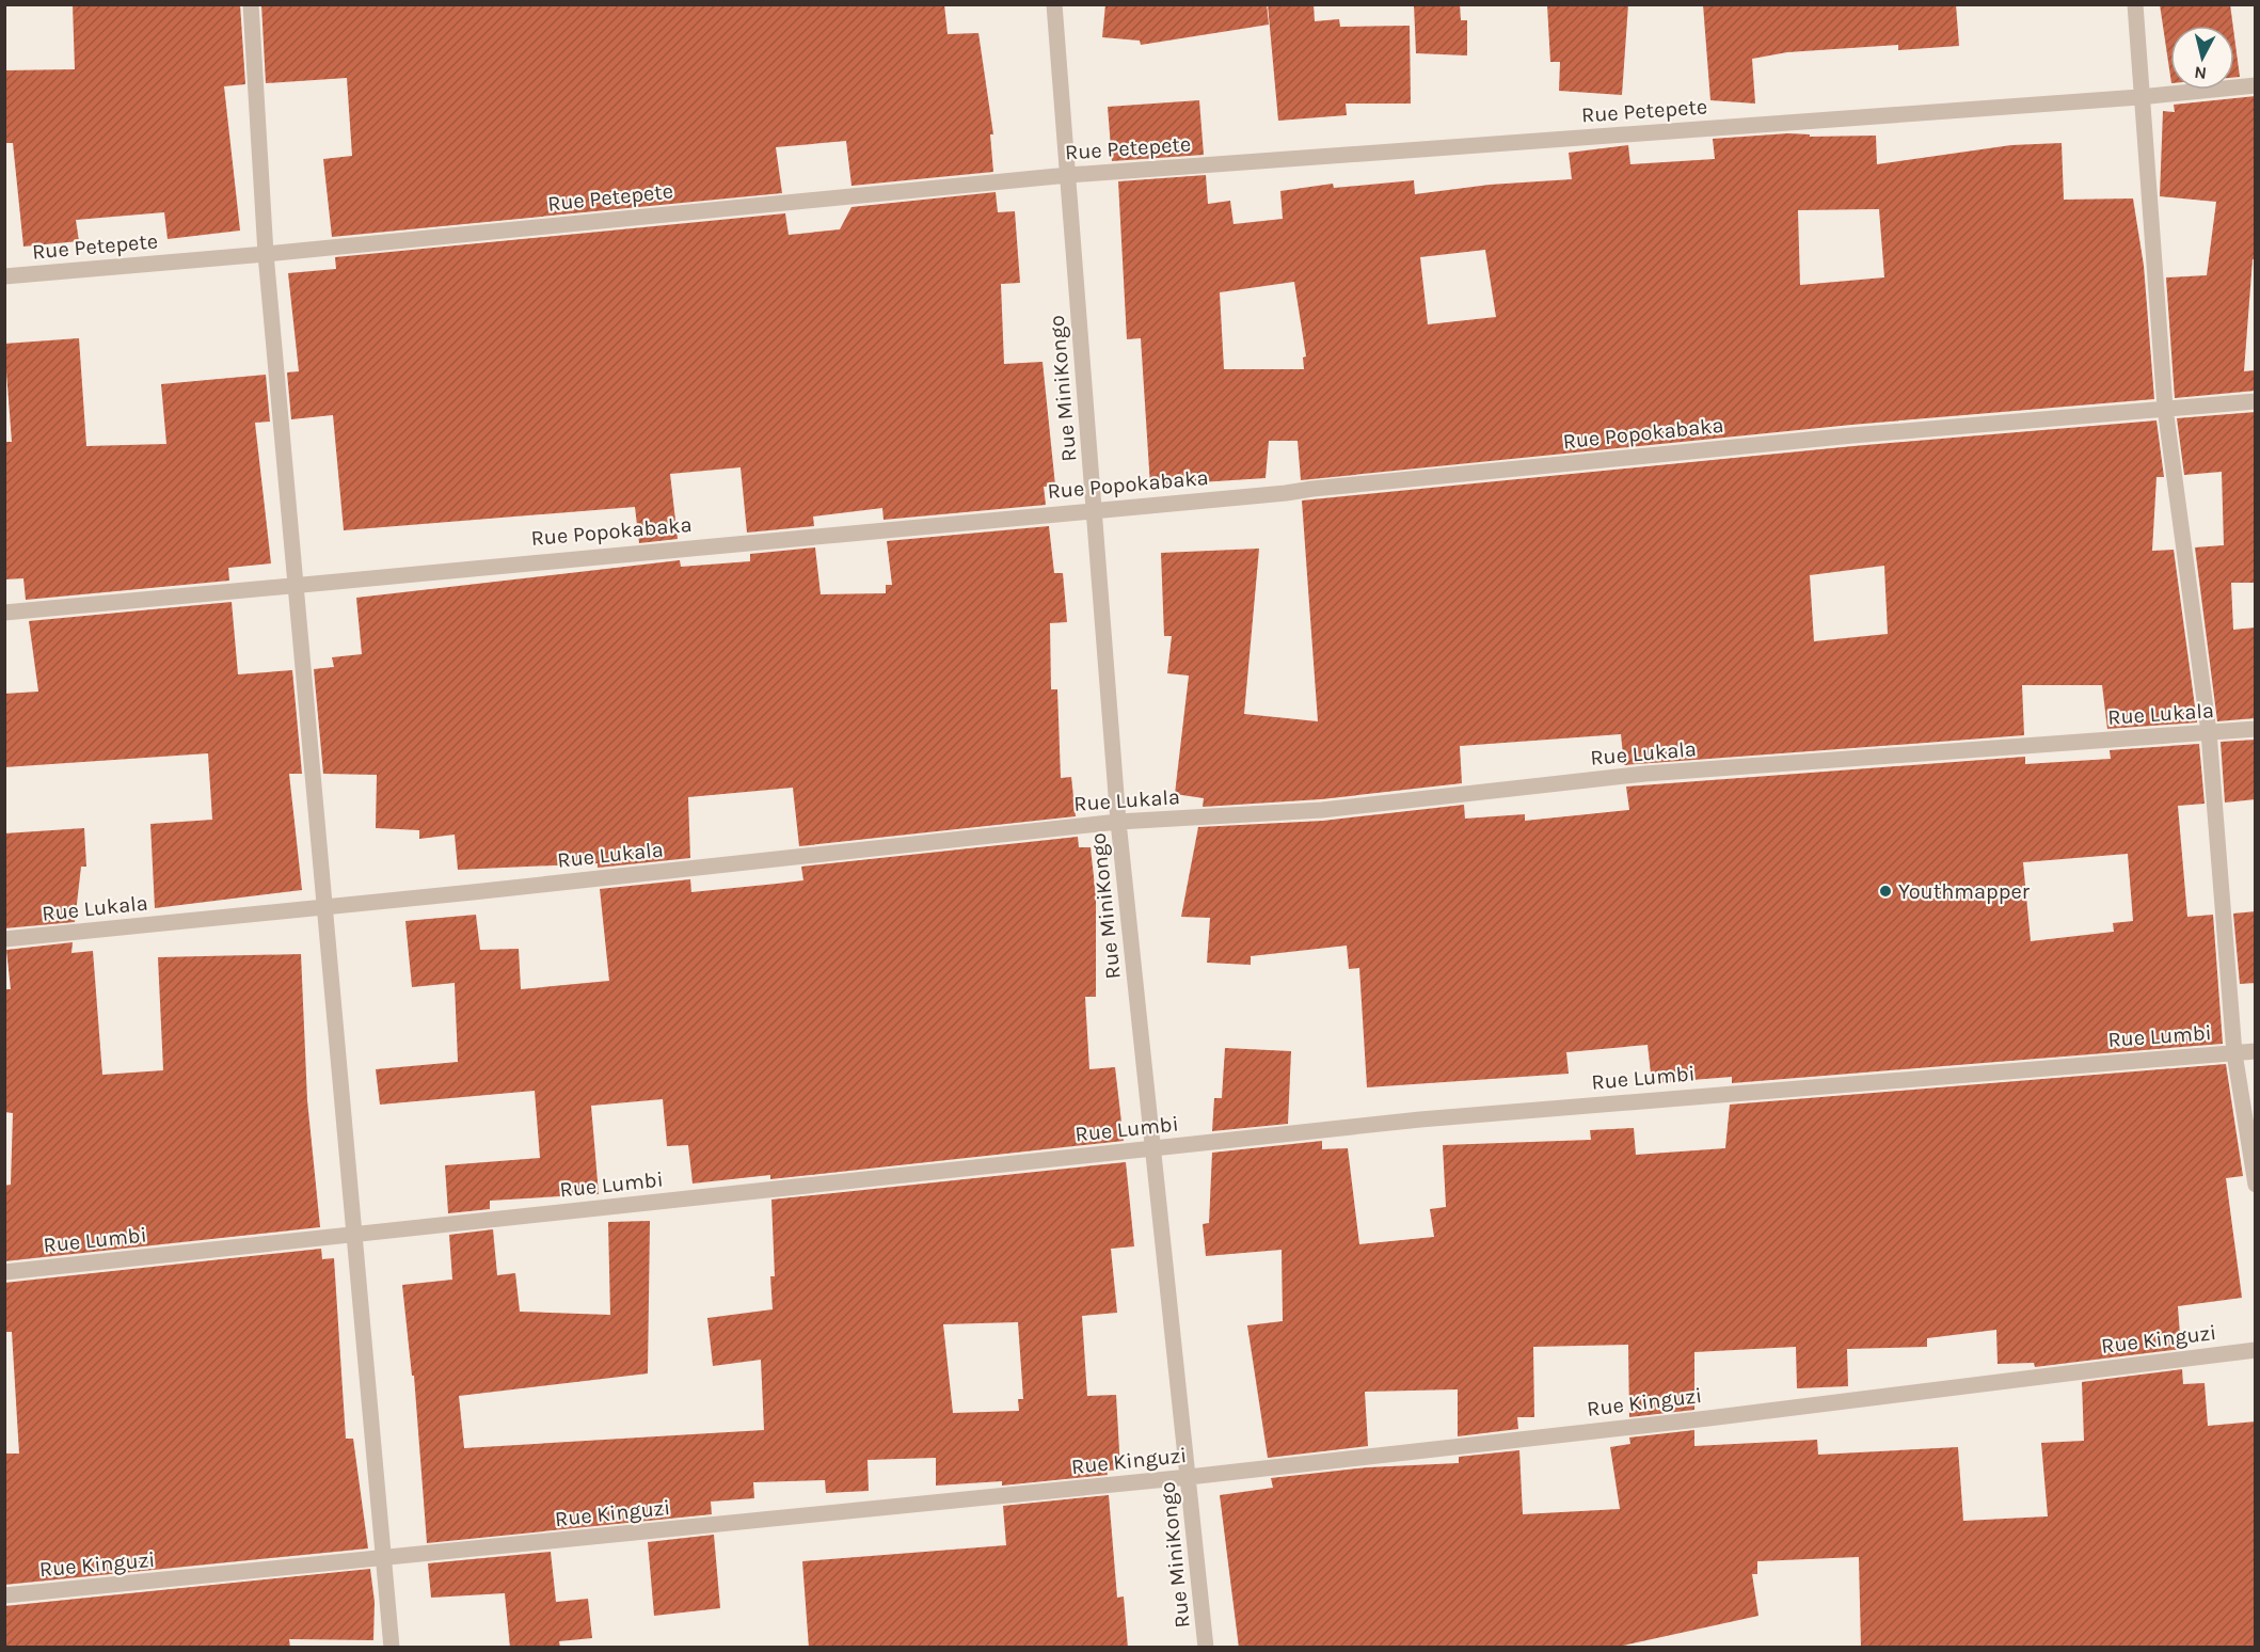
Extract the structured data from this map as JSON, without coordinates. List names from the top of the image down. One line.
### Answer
{"streets":{"street":["Rue Petepete","Rue MiniKongo","Rue Popokabaka","Rue Lukala","Rue Lumbi","Rue Kinguzi"]},"crossings":[["Rue Petepete","Rue MiniKongo"],["Rue MiniKongo","Rue Popokabaka"],["Rue MiniKongo","Rue Lukala"],["Rue MiniKongo","Rue Lumbi"],["Rue MiniKongo","Rue Kinguzi"]],"places":["Youthmapper"],"north":"bottom"}
